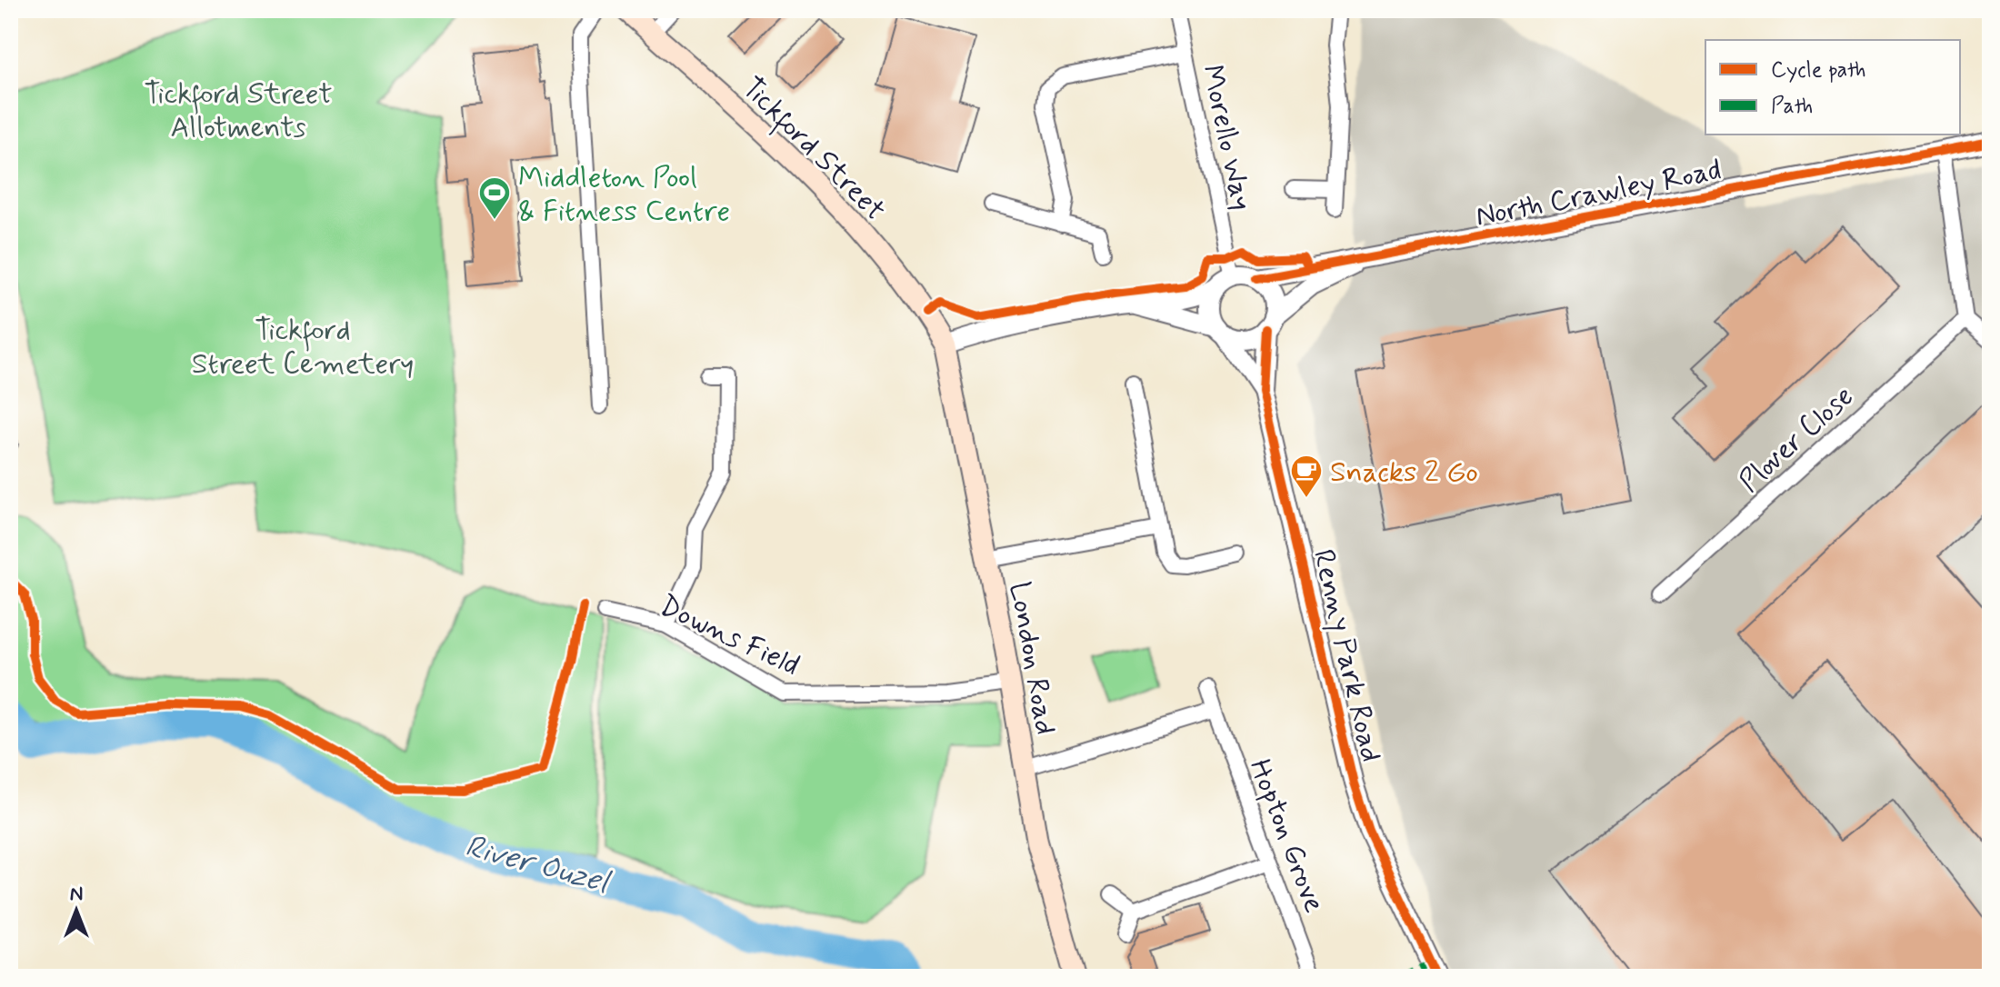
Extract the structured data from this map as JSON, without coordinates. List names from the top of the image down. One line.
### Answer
{"streets":{"main road":["Tickford Street","London Road"],"street":["Morello Way","North Crawley Road","Plover Close","Downs Field","Renny Park Road","Hopton Grove"]},"crossings":[["Morello Way","North Crawley Road"],["Morello Way","Renny Park Road"],["Tickford Street","London Road"],["North Crawley Road","Renny Park Road"],["Downs Field","London Road"]],"water":["River Ouzel"],"parks":["Tickford Street Allotments","Tickford Street Cemetery"],"places":{"sports":["Middleton Pool & Fitness Centre"],"cafe":["Snacks 2 Go"]},"legend":["Cycle path","Path"],"north":"top"}
